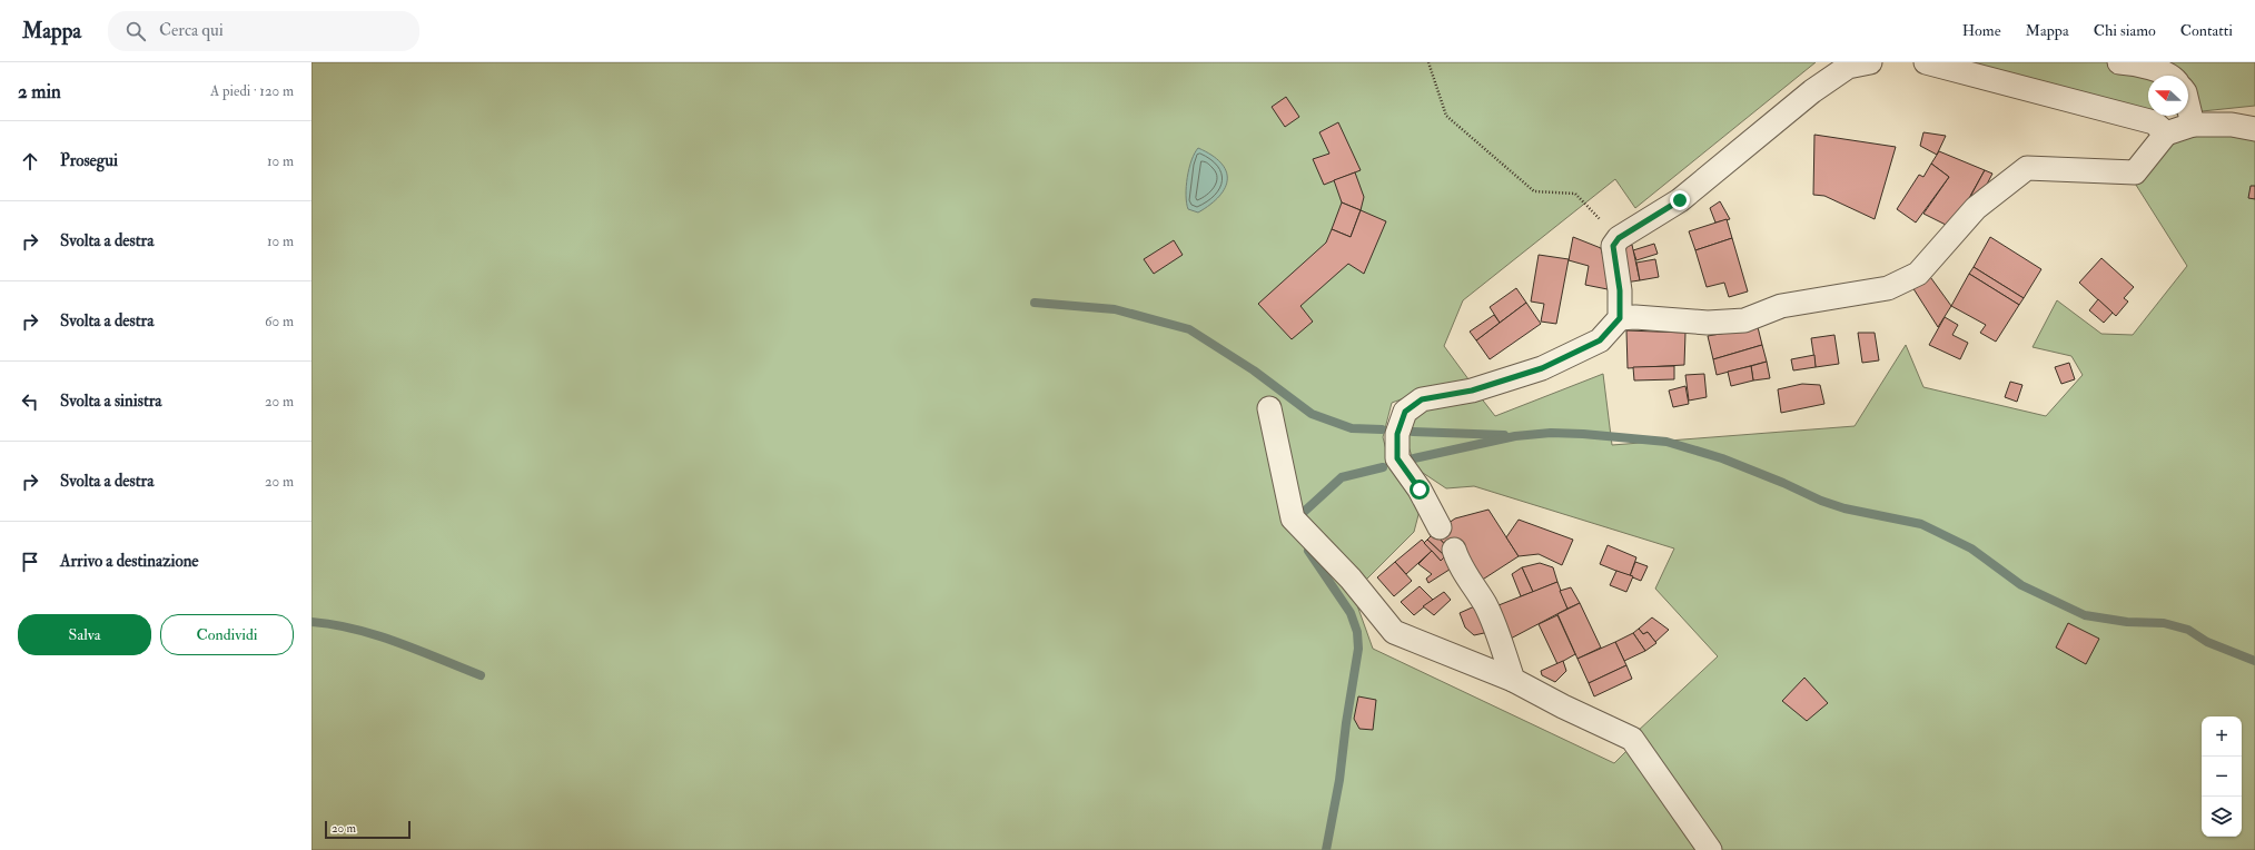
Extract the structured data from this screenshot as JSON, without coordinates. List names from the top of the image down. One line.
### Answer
{"scale_bar":"20 m","north":"left","page":{"header":"Mappa","search":"Cerca qui","nav":["Home","Mappa","Chi siamo","Contatti"],"heading":["2 min","A piedi · 120 m"],"list":[["Prosegui","10 m"],["Svolta a destra","10 m"],["Svolta a destra","60 m"],["Svolta a sinistra","20 m"],["Svolta a destra","20 m"],"Arrivo a destinazione"],"buttons":["Salva","Condividi"],"map_buttons":["+","−"],"scale":"20 m"}}
